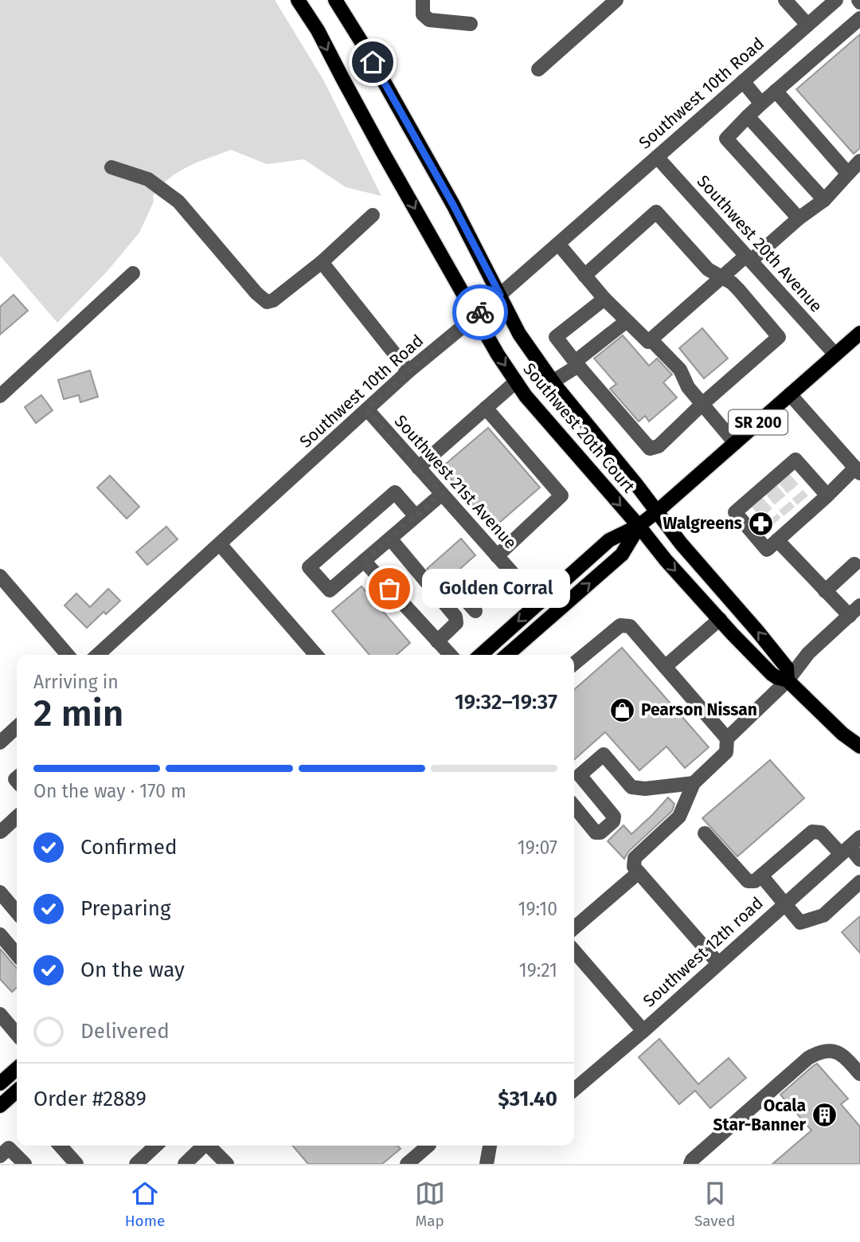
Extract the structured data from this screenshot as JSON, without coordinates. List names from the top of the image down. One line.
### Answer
{"streets":{"main road":["SR 200","Southwest 20th Court"],"street":["Southwest 10th Road","Southwest 20th Avenue","Southwest 21st Avenue","Southwest 12th road"]},"crossings":[["Southwest 10th Road","Southwest 20th Avenue"],["Southwest 10th Road","Southwest 20th Court"],["Southwest 10th Road","Southwest 21st Avenue"],["Southwest 20th Avenue","SR 200"],["SR 200","Southwest 20th Court"],["SR 200","Southwest 21st Avenue"]],"places":{"pharmacy":["Walgreens"],"other":["Golden Corral"],"shop":["Pearson Nissan"],"building":["Ocala Star-Banner"]},"page":{"bubble":"Golden Corral","heading":["2 min","Arriving in","19:32–19:37"],"panel":["Order #2889","$31.40"],"bar":"On the way · 170 m","list":[["Confirmed","19:07"],["Preparing","19:10"],["On the way","19:21"],"Delivered"],"tabs":["Home","Map","Saved"]}}
